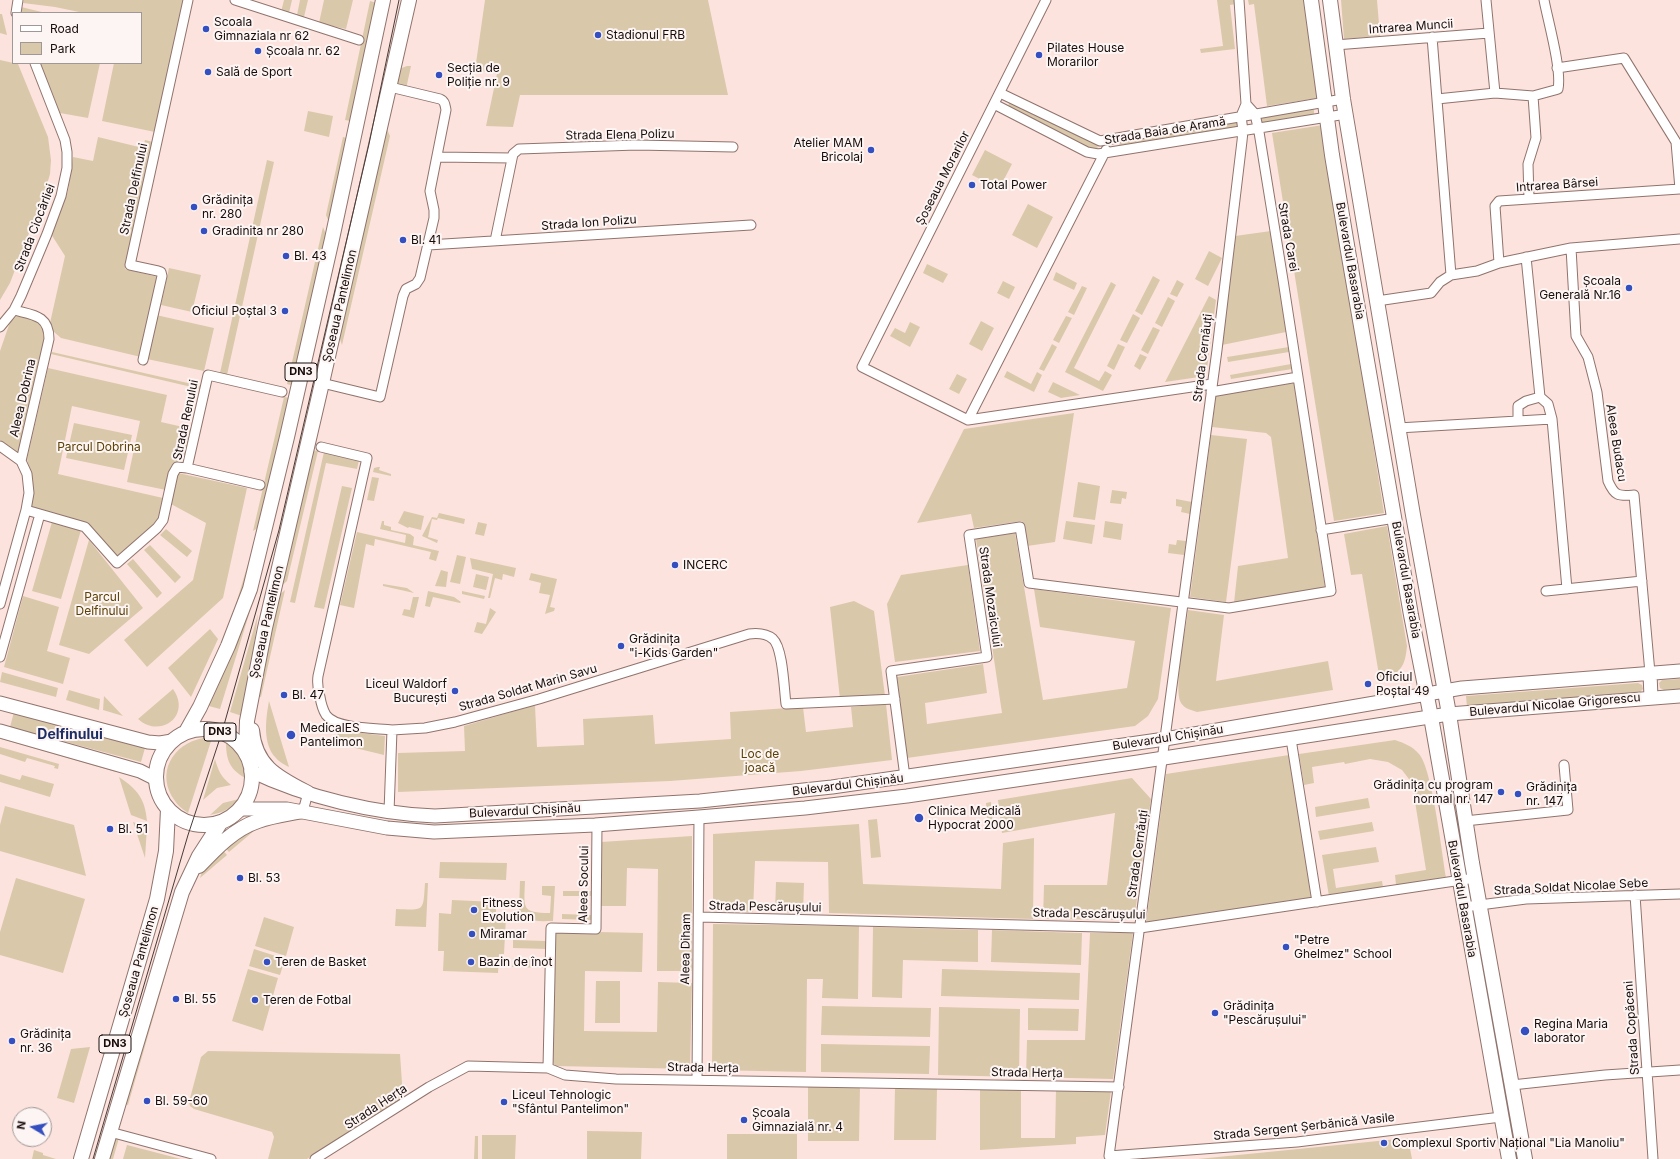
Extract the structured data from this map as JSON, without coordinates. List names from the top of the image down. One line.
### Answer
{"streets":{"main road":["Bulevardul Basarabia","Șoseaua Pantelimon","DN3","Bulevardul Nicolae Grigorescu","Bulevardul Chișinău"],"street":["Intrarea Muncii","Strada Baia de Aramă","Strada Elena Polizu","Șoseaua Morarilor","Intrarea Bârsei","Strada Delfinului","Strada Ion Polizu","Strada Ciocârliei","Strada Carei","Strada Cernăuți","Aleea Dobrina","Strada Renului","Aleea Budacu","Strada Mozaicului","Strada Soldat Marin Savu","Aleea Socului","Strada Soldat Nicolae Sebe","Strada Pescărușului","Aleea Diham","Strada Copăceni","Strada Herța","Strada Sergent Șerbănică Vasile"]},"crossings":[["Intrarea Muncii","Bulevardul Basarabia"],["Strada Baia de Aramă","Șoseaua Morarilor"],["Strada Baia de Aramă","Strada Carei"],["Strada Baia de Aramă","Bulevardul Basarabia"],["Strada Baia de Aramă","Strada Cernăuți"],["Strada Ciocârliei","Aleea Dobrina"],["Strada Carei","Strada Cernăuți"],["Strada Carei","Strada Mozaicului"],["Bulevardul Basarabia","Bulevardul Nicolae Grigorescu"],["Bulevardul Basarabia","Bulevardul Chișinău"],["Bulevardul Basarabia","Strada Soldat Nicolae Sebe"],["Bulevardul Basarabia","Strada Pescărușului"],["Bulevardul Basarabia","Strada Sergent Șerbănică Vasile"],["Șoseaua Pantelimon","DN3"],["Șoseaua Pantelimon","Bulevardul Chișinău"],["Strada Cernăuți","Strada Mozaicului"],["Strada Cernăuți","Bulevardul Chișinău"],["Strada Cernăuți","Strada Pescărușului"],["Strada Cernăuți","Strada Herța"],["Strada Cernăuți","Strada Sergent Șerbănică Vasile"],["DN3","Bulevardul Chișinău"],["Aleea Budacu","Bulevardul Nicolae Grigorescu"],["Strada Mozaicului","Strada Soldat Marin Savu"],["Bulevardul Nicolae Grigorescu","Bulevardul Chișinău"],["Bulevardul Chișinău","Aleea Socului"],["Bulevardul Chișinău","Aleea Diham"],["Aleea Socului","Strada Herța"],["Strada Soldat Nicolae Sebe","Strada Copăceni"],["Strada Pescărușului","Aleea Diham"],["Aleea Diham","Strada Herța"]],"districts":["Delfinului"],"parks":["Parcul Dobrina","Parcul Delfinului","Loc de joacă"],"places":["Scoala Gimnaziala nr 62","Stadionul FRB","Școala nr. 62","Pilates House Morarilor","Sală de Sport","Secția de Poliție nr. 9","Atelier MAM Bricolaj","Total Power","Grădinița nr. 280","Gradinita nr 280","Bl. 41","Bl. 43","Școala Generală Nr.16","Oficiul Poștal 3","INCERC","Grădinița \"i-Kids Garden\"","Oficiul Poștal 49","Liceul Waldorf București","Bl. 47","MedicalES Pantelimon","Grădinița cu program normal nr. 147","Grădinița nr. 147","Clinica Medicală Hypocrat 2000","Bl. 51","Bl. 53","Fitness Evolution","Miramar","\"Petre Ghelmez\" School","Teren de Basket","Bazin de înot","Bl. 55","Teren de Fotbal","Grădinița \"Pescărușului\"","Regina Maria laborator","Grădinița nr. 36","Bl. 59-60","Liceul Tehnologic \"Sfântul Pantelimon\"","Școala Gimnazială nr. 4","Complexul Sportiv Național \"Lia Manoliu\""],"legend":["Road","Park"],"north":"left"}
